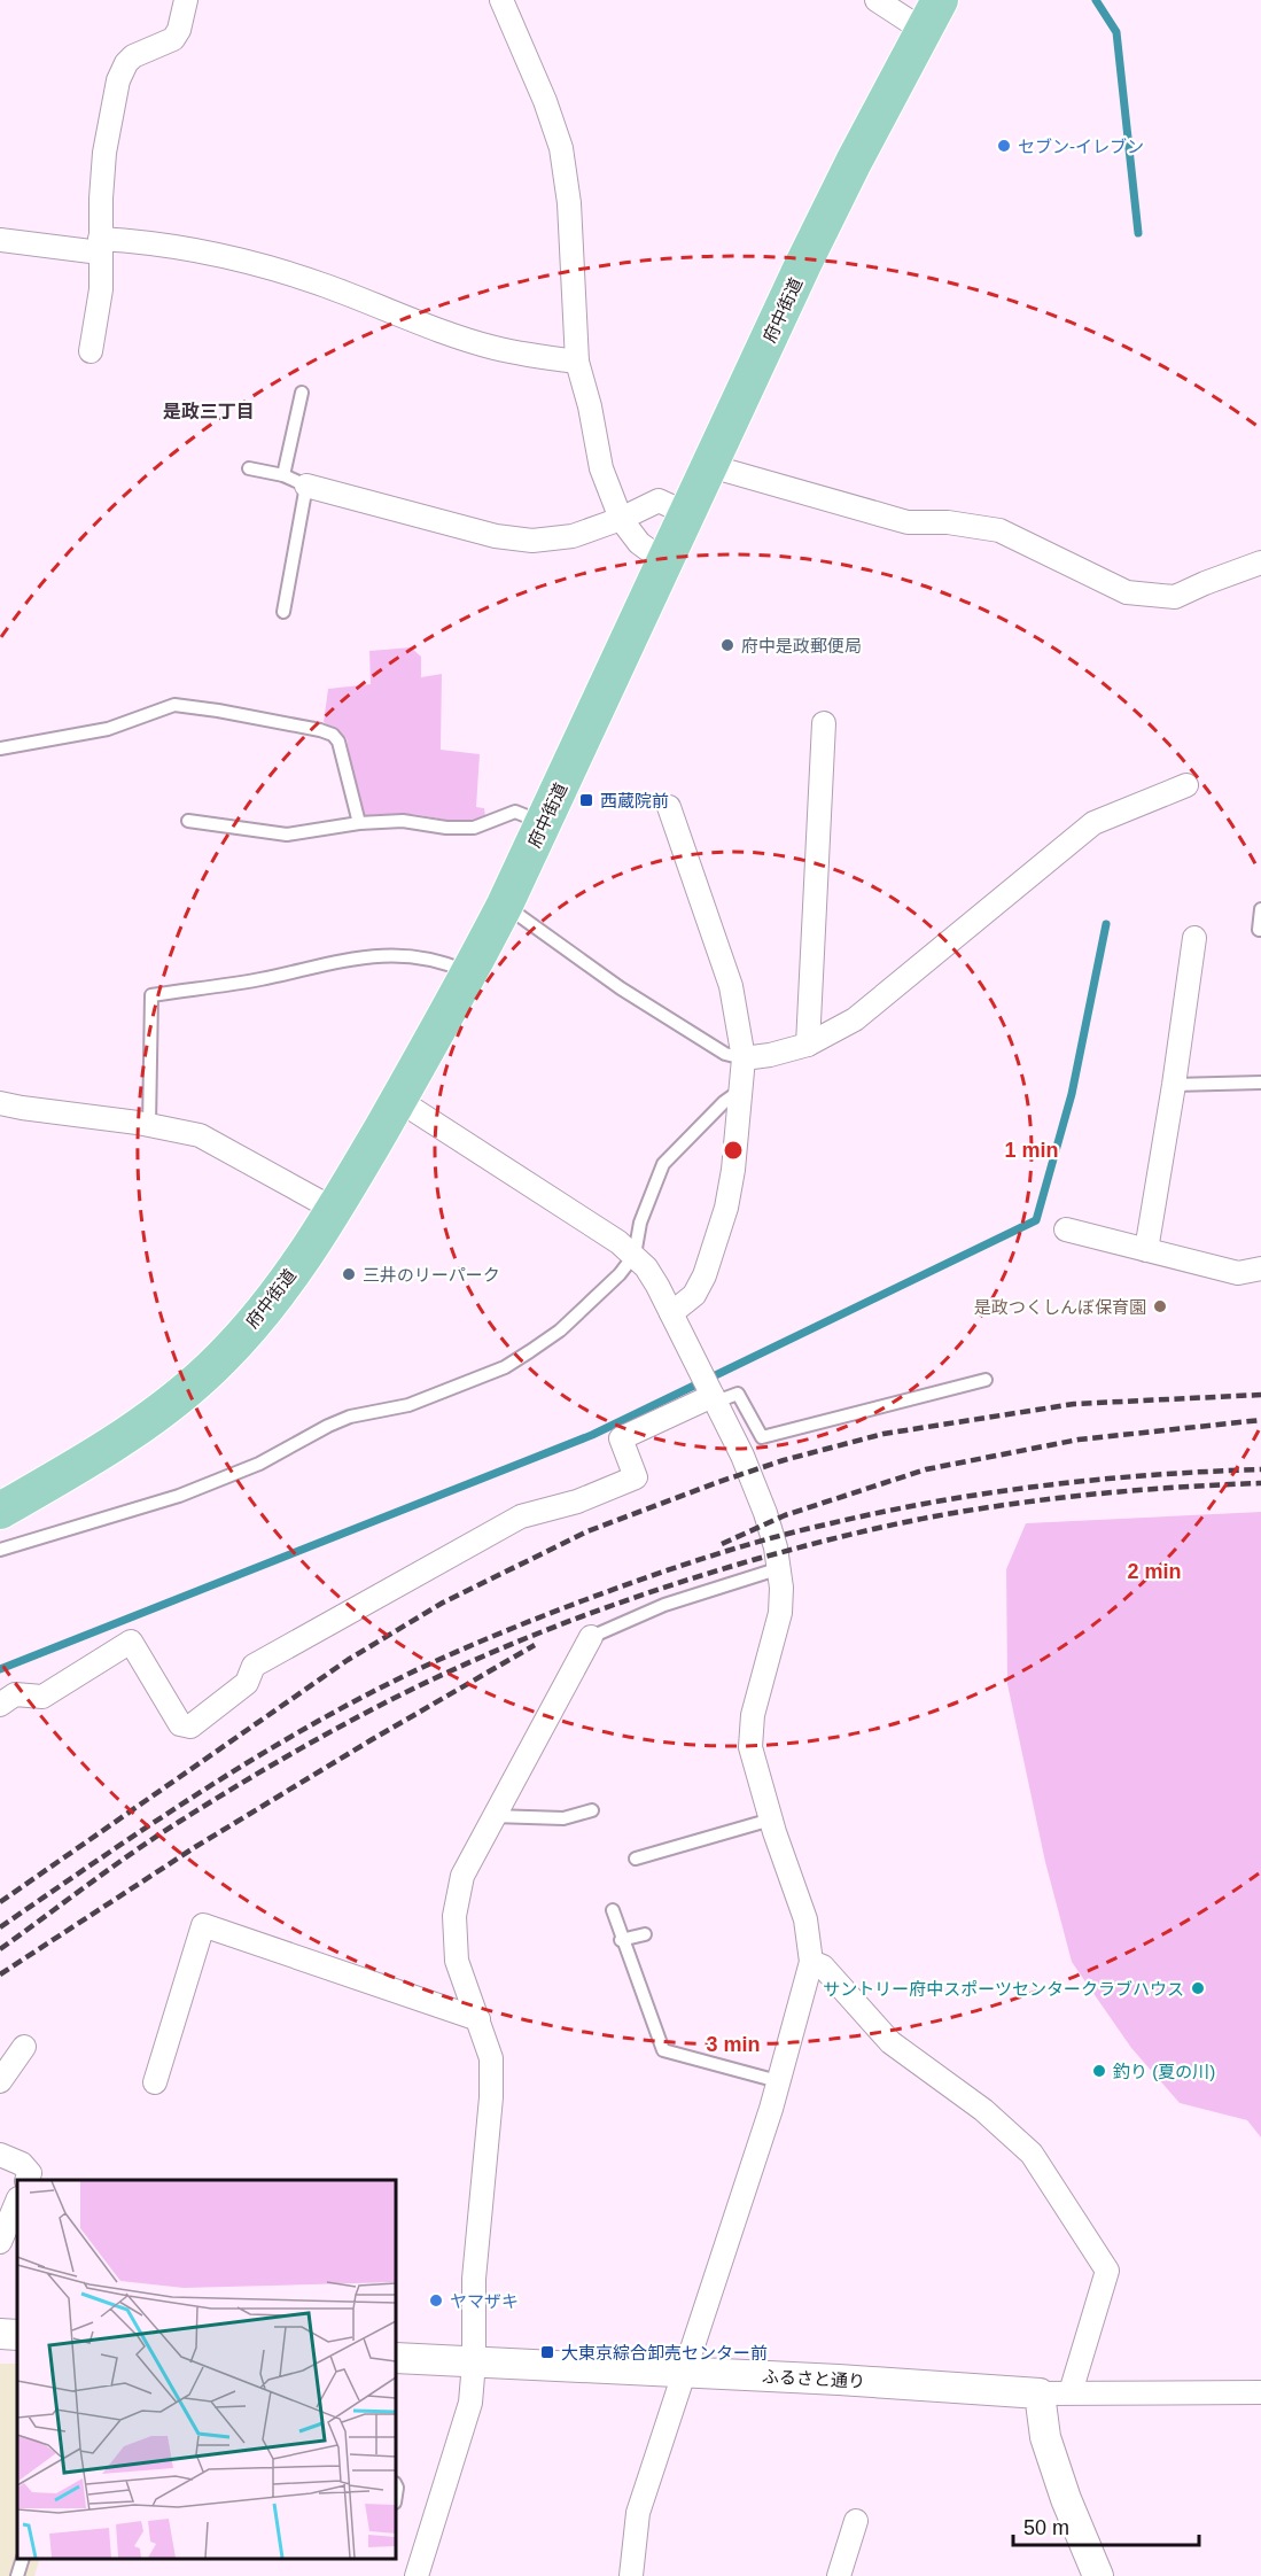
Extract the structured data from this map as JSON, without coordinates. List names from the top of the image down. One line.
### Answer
{"streets":{"main road":["府中街道"],"street":["ふるさと通り"]},"districts":["是政三丁目"],"places":{"other":["セブン-イレブン","府中是政郵便局","三井のリーパーク","是政つくしんぼ保育園","サントリー府中スポーツセンタークラブハウス","釣り (夏の川)","ヤマザキ"],"transit":["西蔵院前","大東京綜合卸売センター前"]},"scale_bar":"50 m","rings":["1 min","2 min","3 min"]}
